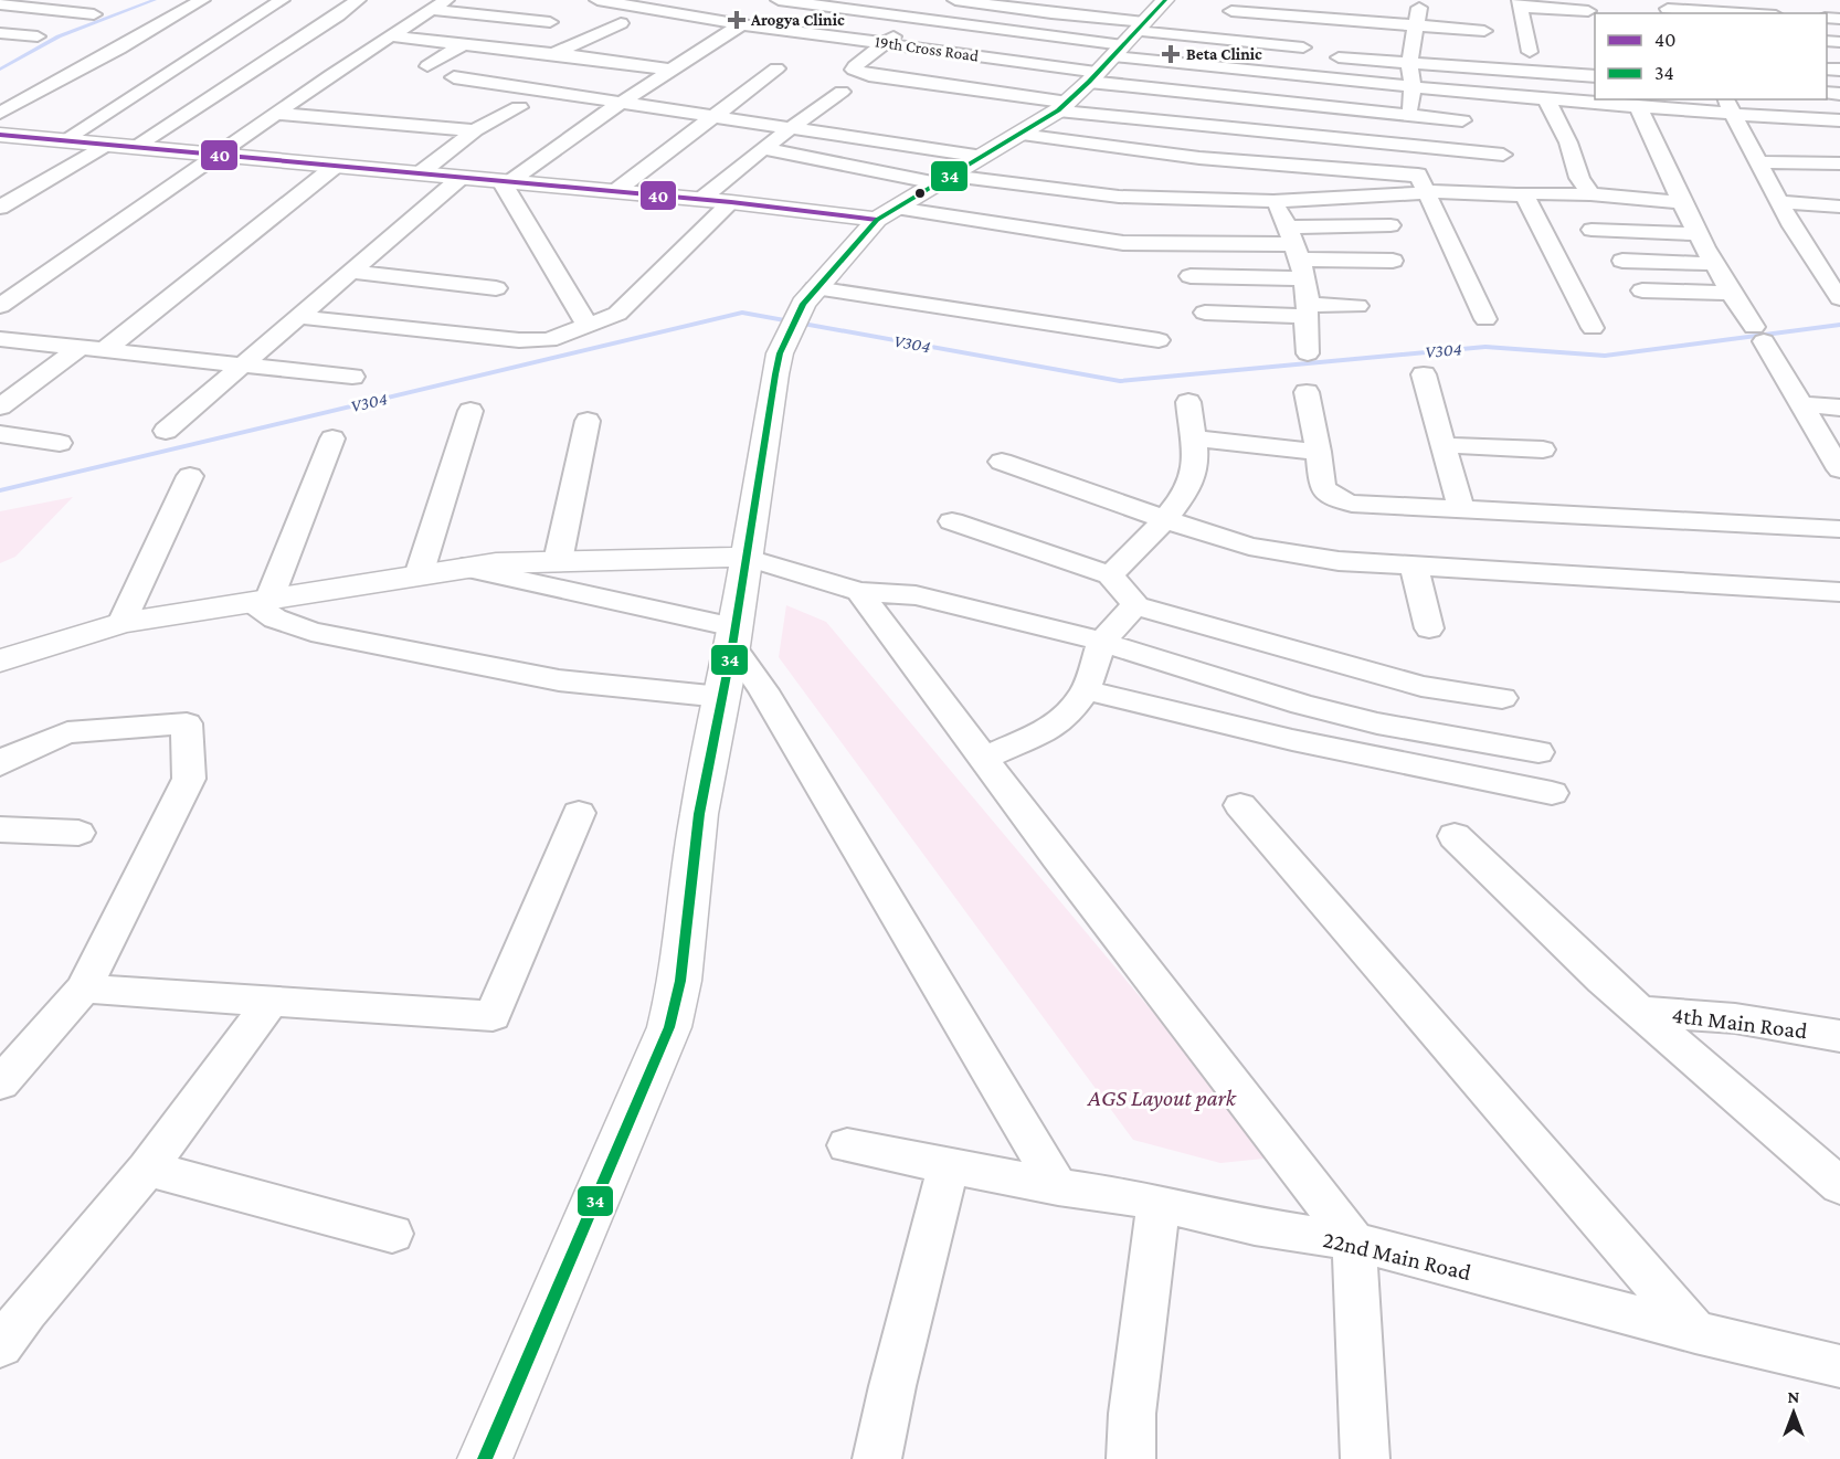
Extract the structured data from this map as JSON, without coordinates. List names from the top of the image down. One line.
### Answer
{"streets":{"street":["19th Cross Road","4th Main Road","22nd Main Road"]},"water":["V304"],"parks":["AGS Layout park"],"places":{"health":["Arogya Clinic","Beta Clinic"]},"lines":["transit line 34","transit line 40"],"legend":["40","34"],"north":"top"}
